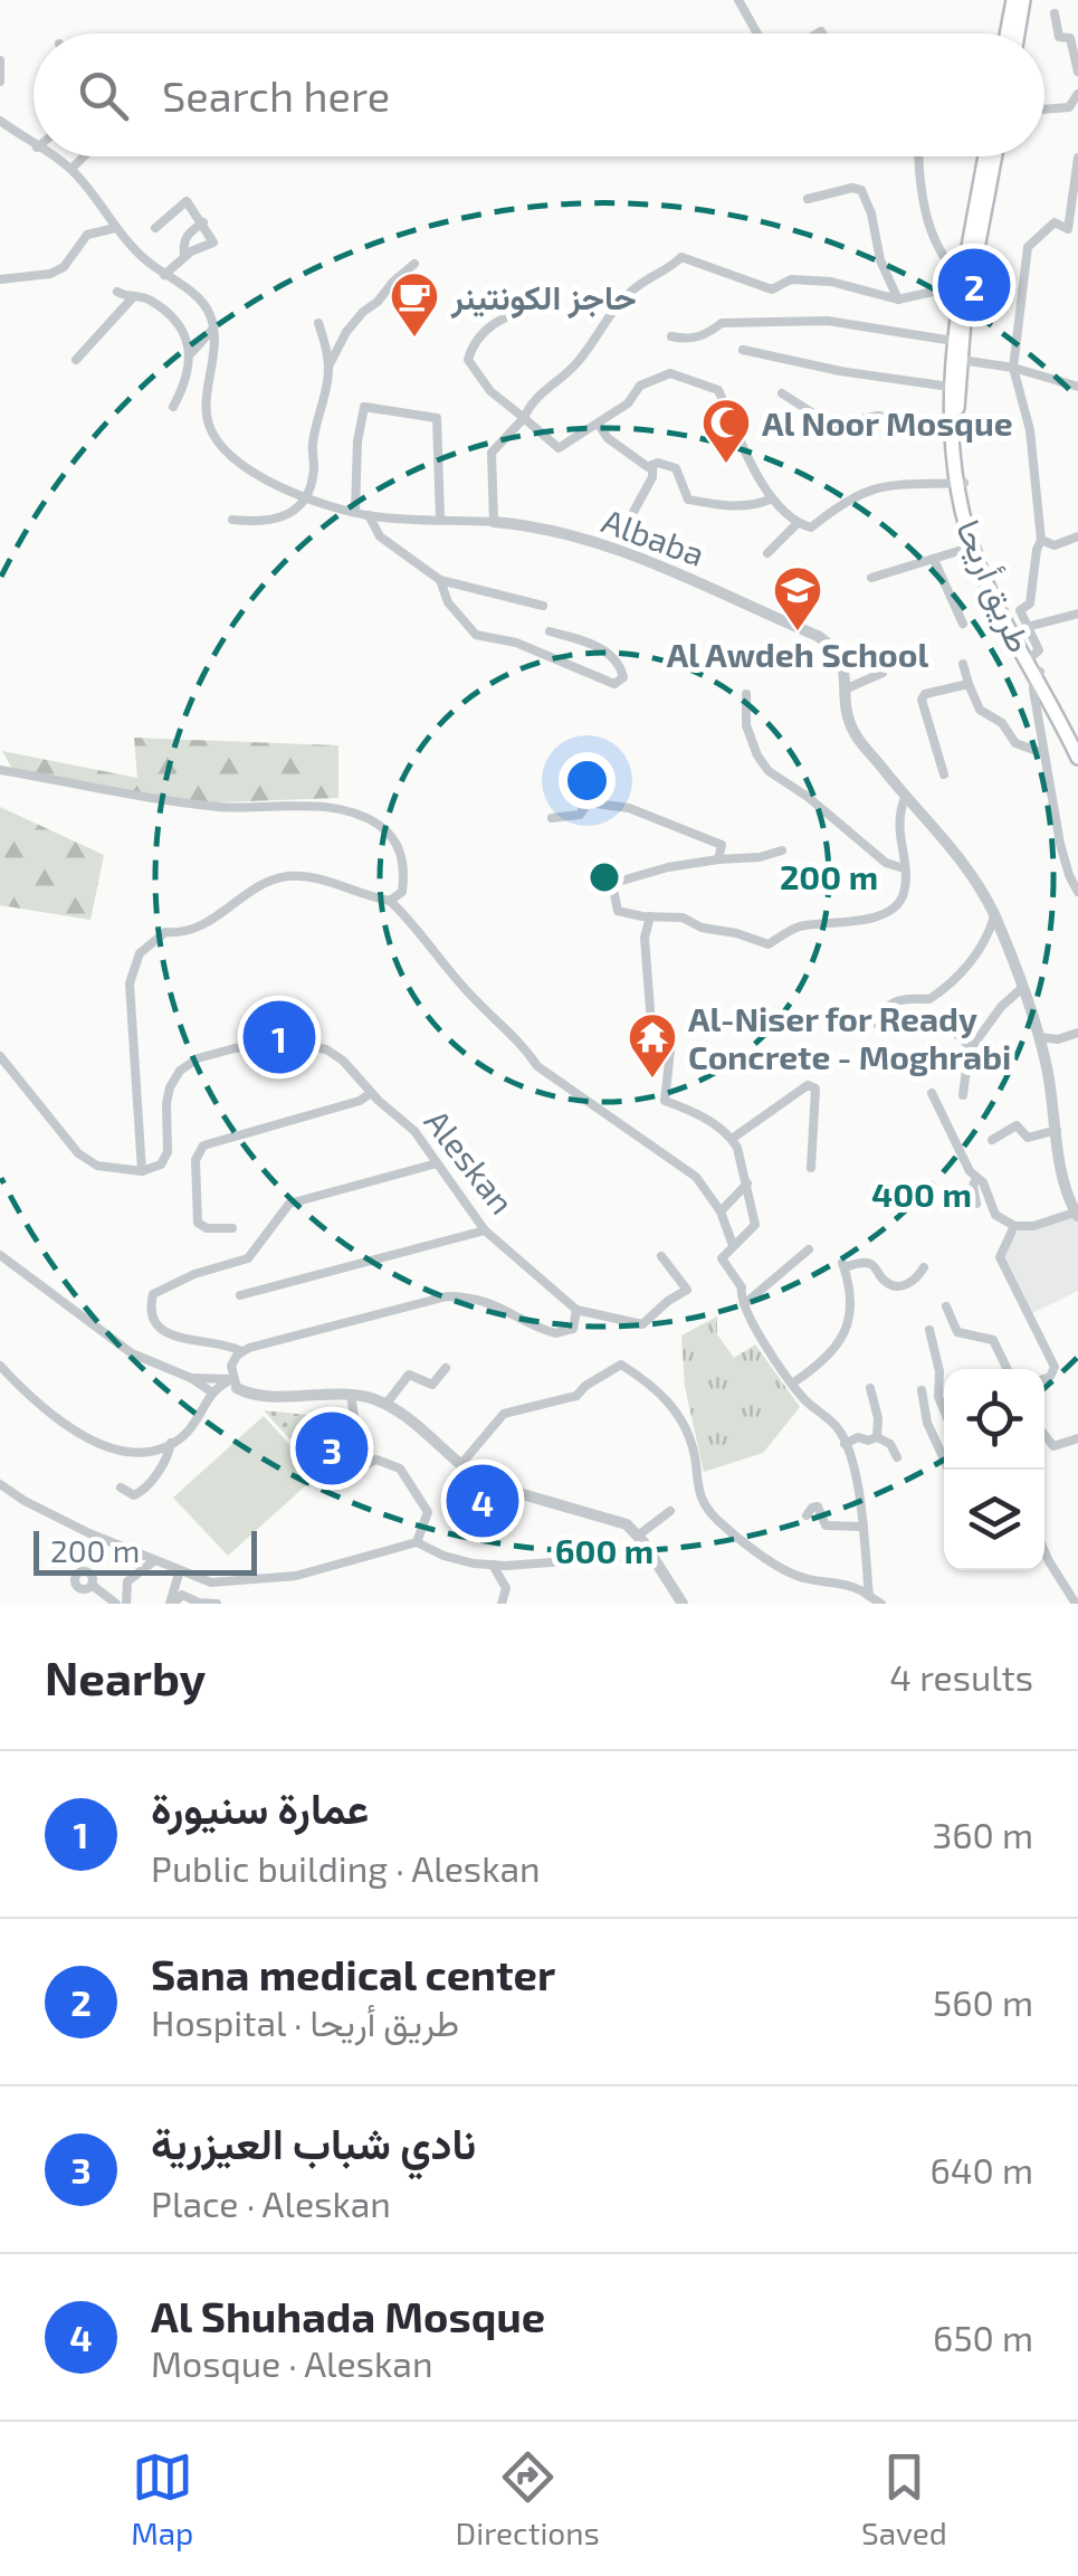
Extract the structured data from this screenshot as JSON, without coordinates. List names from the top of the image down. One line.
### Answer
{"streets":{"main road":["طريق أريحا"],"street":["Albaba","Aleskan"]},"places":{"cafe":["حاجز الكونتينر"],"mosque":["Al Noor Mosque"],"school or university":["Al Awdeh School"],"temple":["Al-Niser for Ready Concrete - Moghrabi"]},"scale_bar":"200 m","page":{"search":"Search here","pins":["2","1","3","4"],"scale":"200 m","heading":["Nearby","4 results"],"list":[{"mark":"1","name":"عمارة سنيورة","note":"Public building · Aleskan","value":"360 m"},{"mark":"2","name":"Sana medical center","note":"Hospital · طريق أريحا","value":"560 m"},{"mark":"3","name":"نادي شباب العيزرية","note":"Place · Aleskan","value":"640 m"},{"mark":"4","name":"Al Shuhada Mosque","note":"Mosque · Aleskan","value":"650 m"}],"nav":["Map","Directions","Saved"]},"rings":["200 m","400 m","600 m"]}
